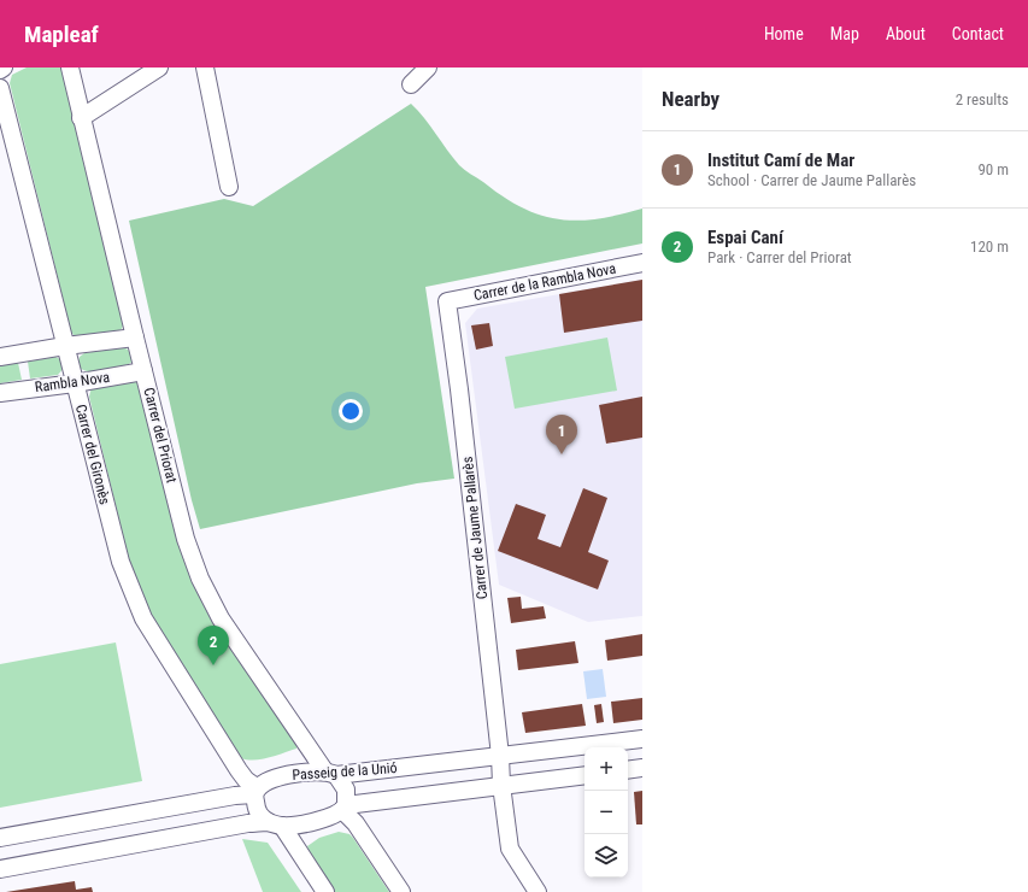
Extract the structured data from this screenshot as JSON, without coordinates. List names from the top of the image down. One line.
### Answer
{"streets":{"street":["Carrer de la Rambla Nova","Rambla Nova","Carrer del Priorat","Carrer del Gironès","Carrer de Jaume Pallarès","Passeig de la Unió"]},"crossings":[["Carrer de la Rambla Nova","Carrer de Jaume Pallarès"],["Rambla Nova","Carrer del Priorat"],["Rambla Nova","Carrer del Gironès"],["Carrer del Priorat","Passeig de la Unió"],["Carrer del Gironès","Passeig de la Unió"],["Carrer de Jaume Pallarès","Passeig de la Unió"]],"page":{"header":"Mapleaf","nav":["Home","Map","About","Contact"],"heading":["Nearby","2 results"],"list":[{"mark":"1","name":"Institut Camí de Mar","note":"School · Carrer de Jaume Pallarès","value":"90 m"},{"mark":"2","name":"Espai Caní","note":"Park · Carrer del Priorat","value":"120 m"}],"pins":["1","2"],"map_buttons":["+","−"]}}
